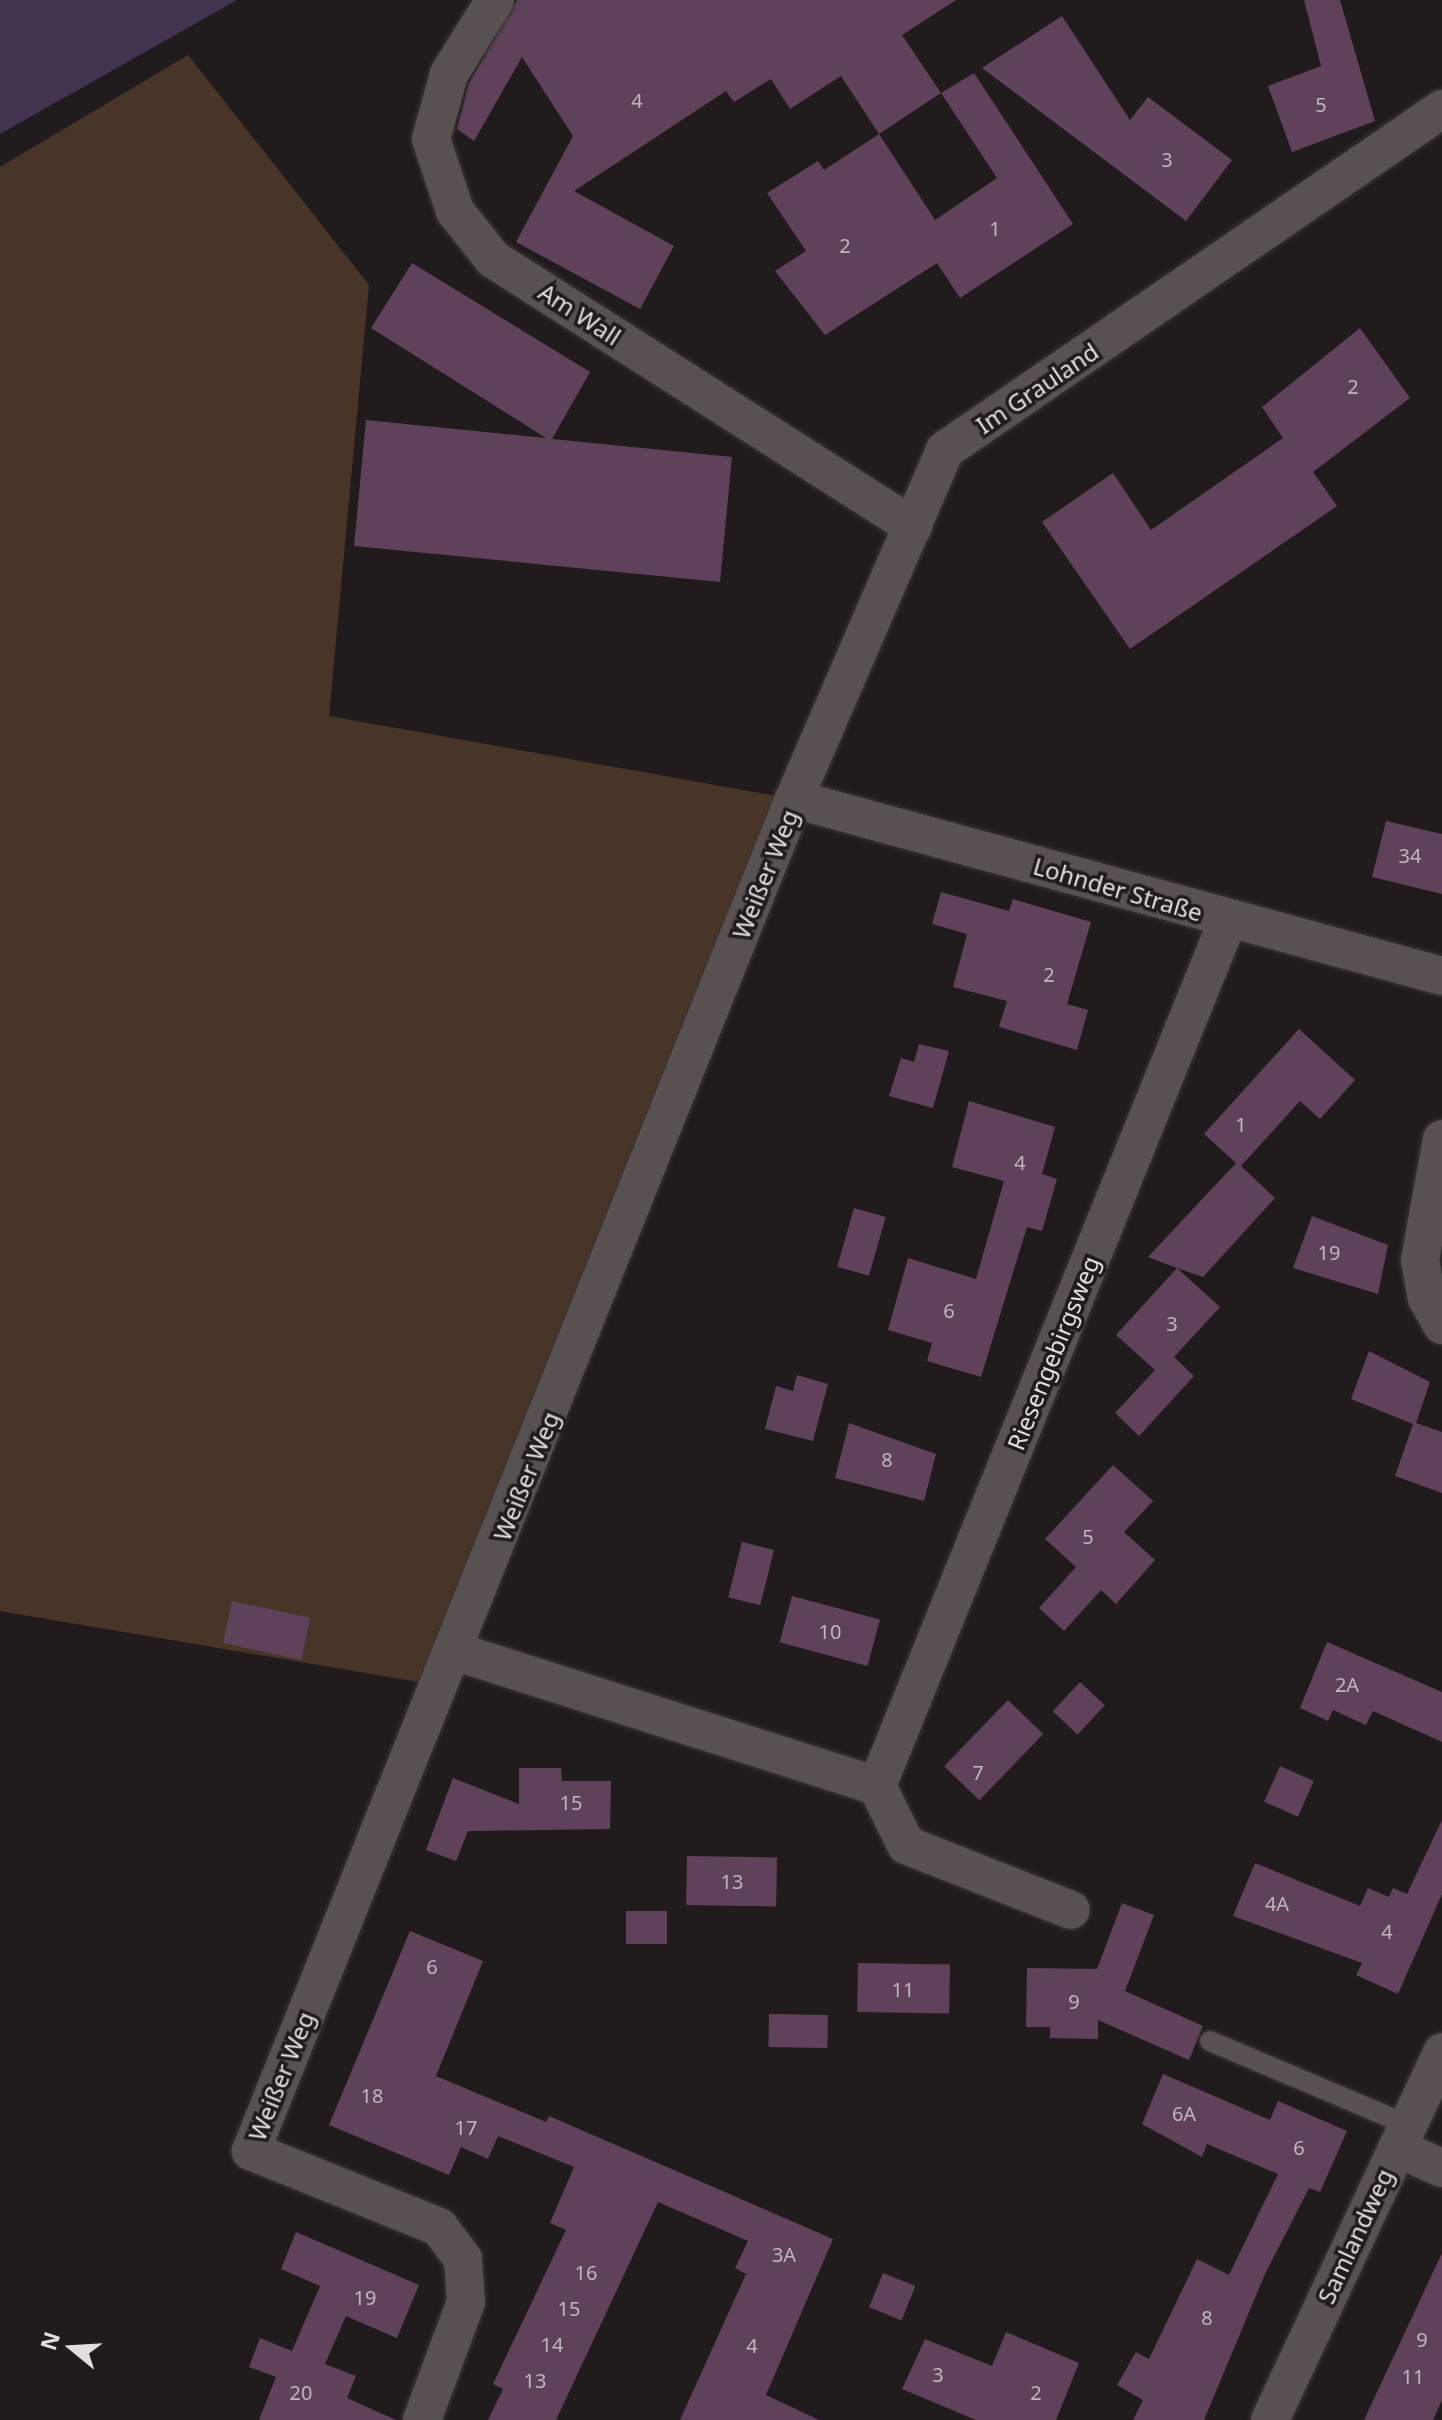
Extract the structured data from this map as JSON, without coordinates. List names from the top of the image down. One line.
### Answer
{"streets":{"street":["Am Wall","Im Grauland","Weißer Weg","Lohnder Straße","Riesengebirgsweg","Samlandweg"]},"crossings":[["Am Wall","Im Grauland"],["Im Grauland","Weißer Weg"],["Im Grauland","Lohnder Straße"],["Weißer Weg","Lohnder Straße"],["Lohnder Straße","Riesengebirgsweg"]],"house_numbers":["4","5","3","1","2","2","34","2","1","4","19","6","3","8","5","10","2A","7","15","13","4A","4","6","11","9","18","6A","17","6","3A","16","19","15","8","9","14","4","3","11","13","20","2"],"north":"left"}
